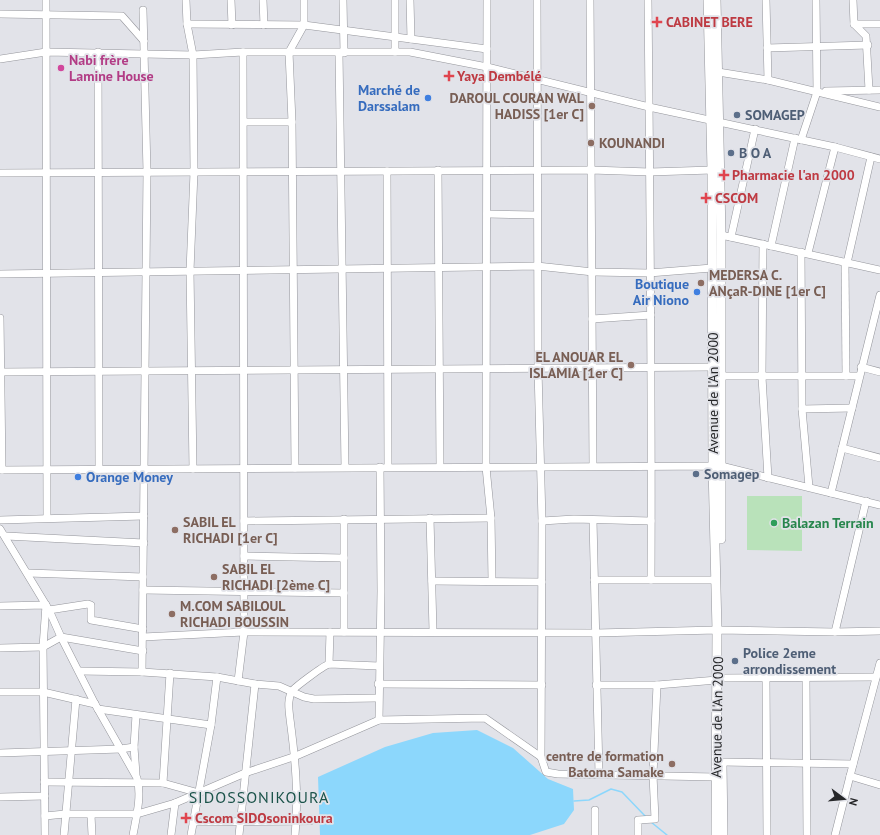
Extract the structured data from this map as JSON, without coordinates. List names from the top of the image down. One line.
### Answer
{"streets":{"main road":["Avenue de l'An 2000"]},"districts":["SIDOSSONIKOURA"],"places":{"health":["CABINET BERE","Yaya Dembélé","Pharmacie l'an 2000","CSCOM","Cscom SIDOsoninkoura"],"other":["Nabi frère Lamine House","Marché de Darssalam","DAROUL COURAN WAL HADISS [1er C]","SOMAGEP","KOUNANDI","B O A","MEDERSA C. ANçaR-DINE [1er C]","Boutique Air Niono","EL ANOUAR EL ISLAMIA [1er C]","Somagep","Orange Money","Balazan Terrain","SABIL EL RICHADI [1er C]","SABIL EL RICHADI [2ème C]","M.COM SABILOUL RICHADI BOUSSIN","Police 2eme arrondissement","centre de formation Batoma Samake"]},"north":"right"}
